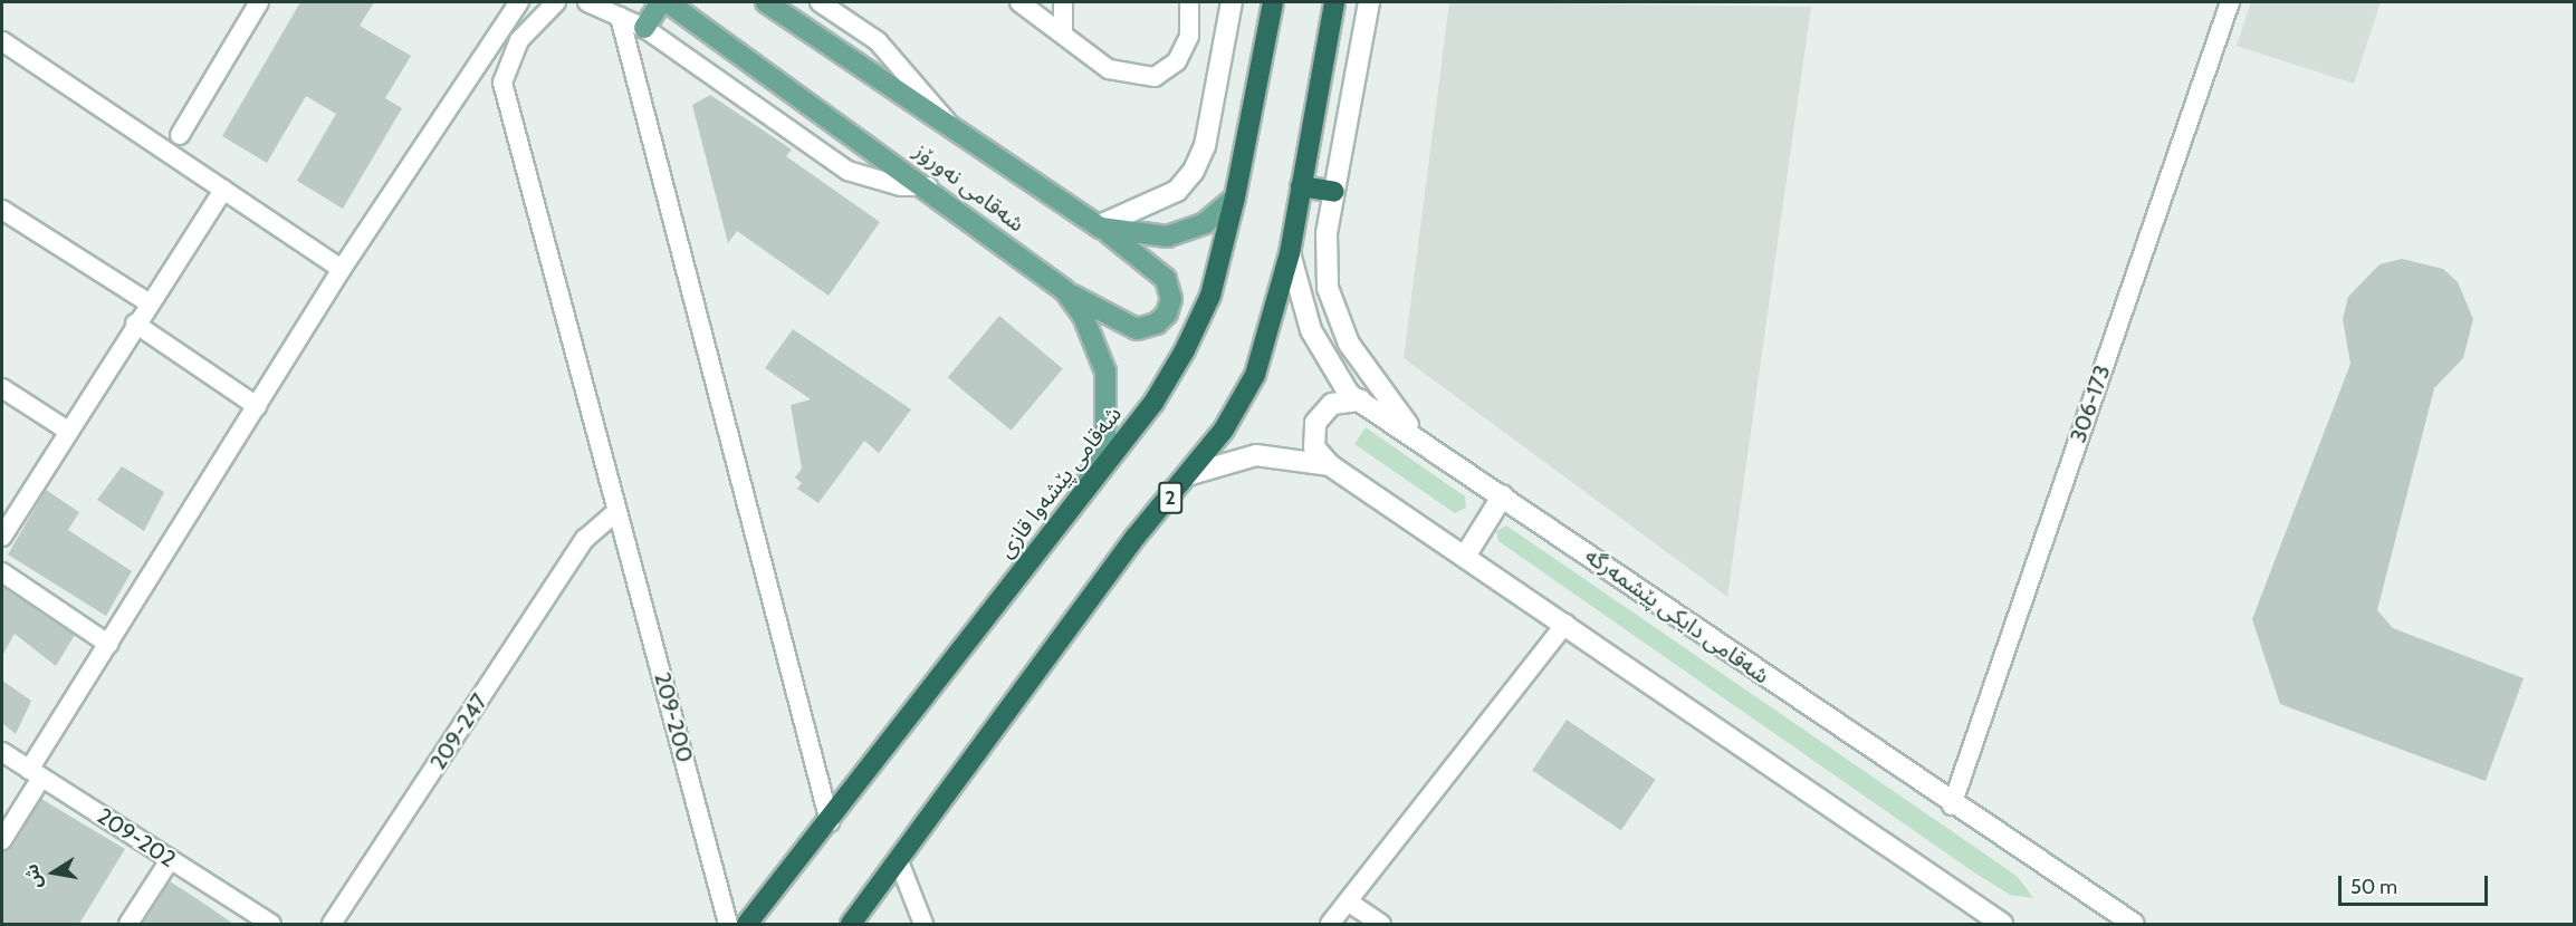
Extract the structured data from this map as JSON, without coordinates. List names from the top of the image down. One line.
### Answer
{"streets":{"highway":["شەقامی پێشەوا قازی","2"],"main road":["شەقامی نەورۆز"],"street":["306-173","شەقامی دایکی پێشمەرگە","209-200","209-247","209-202"]},"crossings":[["شەقامی نەورۆز","شەقامی پێشەوا قازی"],["306-173","شەقامی دایکی پێشمەرگە"],["2","شەقامی دایکی پێشمەرگە"],["209-200","209-247"]],"scale_bar":"50 m","north":"left"}
